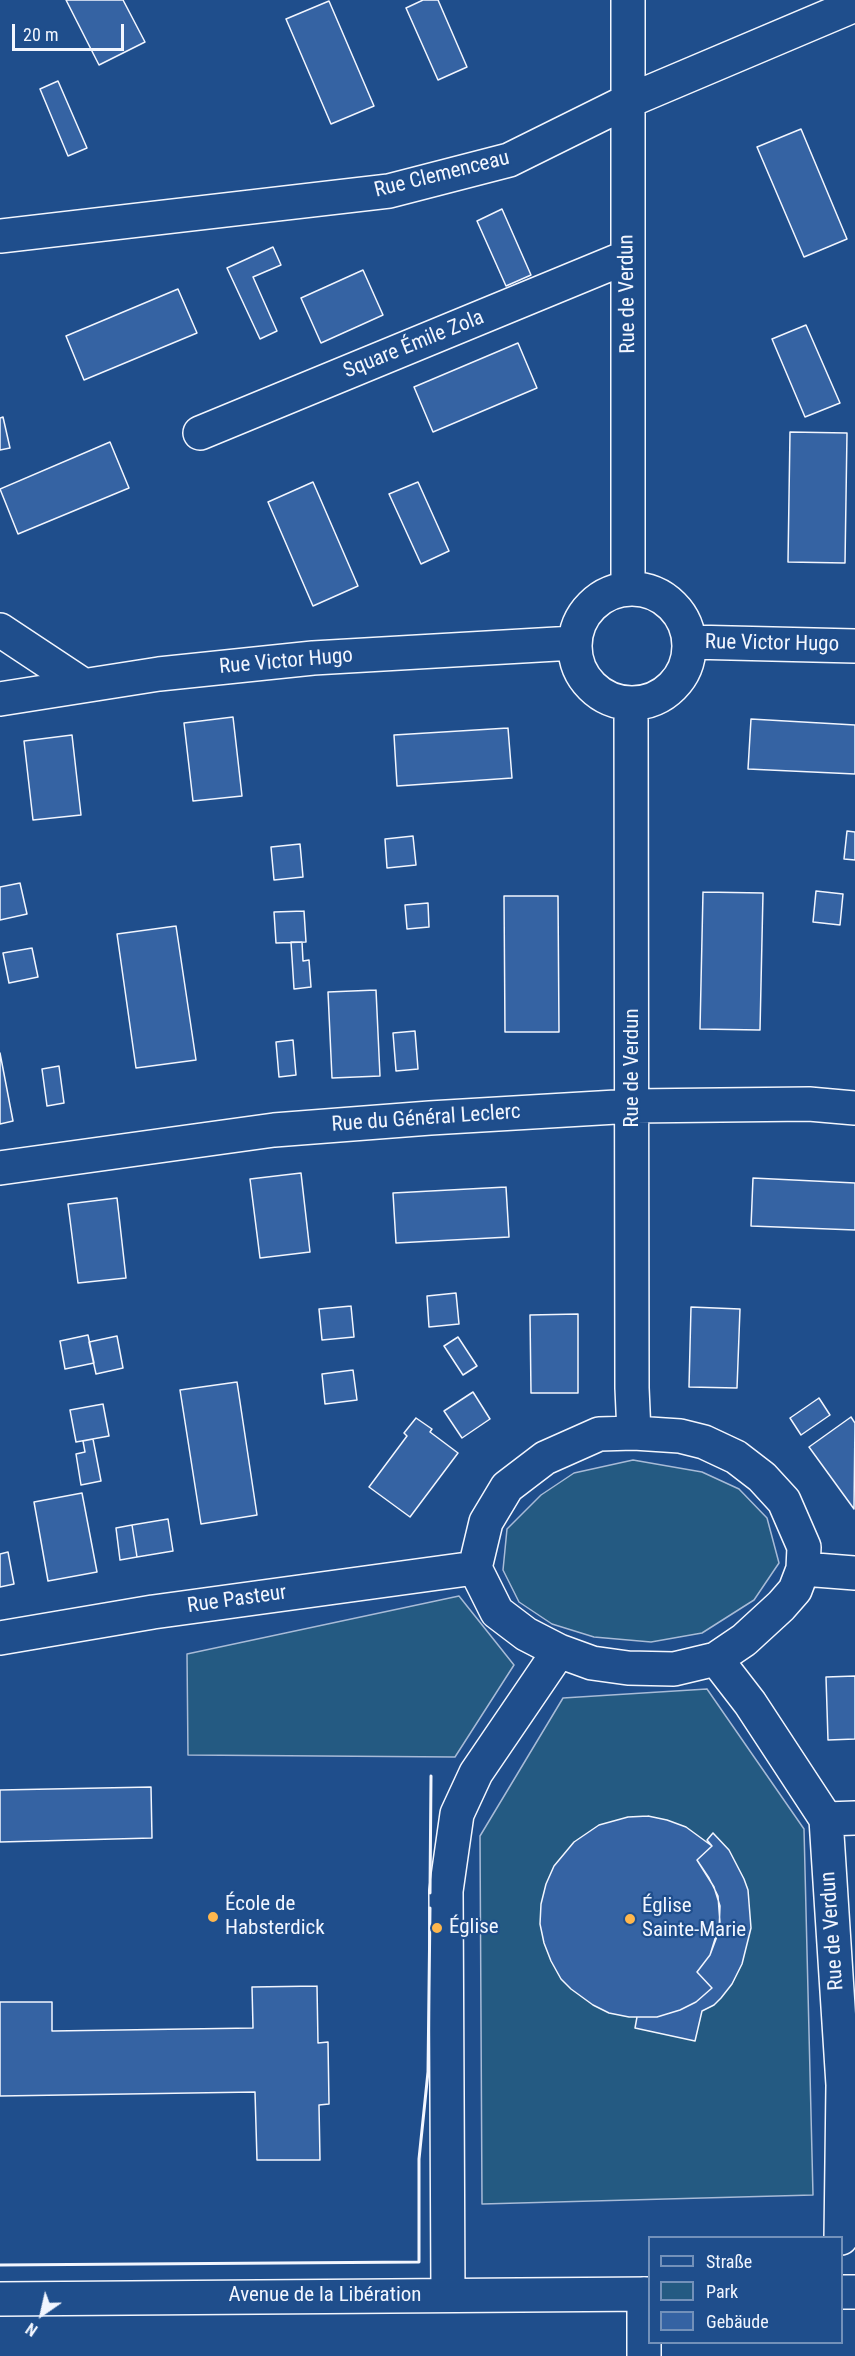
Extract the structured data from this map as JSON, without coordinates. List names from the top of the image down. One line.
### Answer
{"streets":{"street":["Rue Clemenceau","Rue de Verdun","Square Émile Zola","Rue Victor Hugo","Rue du Général Leclerc","Rue Pasteur","Avenue de la Libération"]},"crossings":[["Rue Clemenceau","Rue de Verdun"],["Rue de Verdun","Square Émile Zola"],["Rue de Verdun","Rue Victor Hugo"],["Rue de Verdun","Rue du Général Leclerc"]],"places":["École de Habsterdick","Église Sainte-Marie","Église"],"legend":["Straße","Park","Gebäude"],"scale_bar":"20 m","north":"bottom left"}
